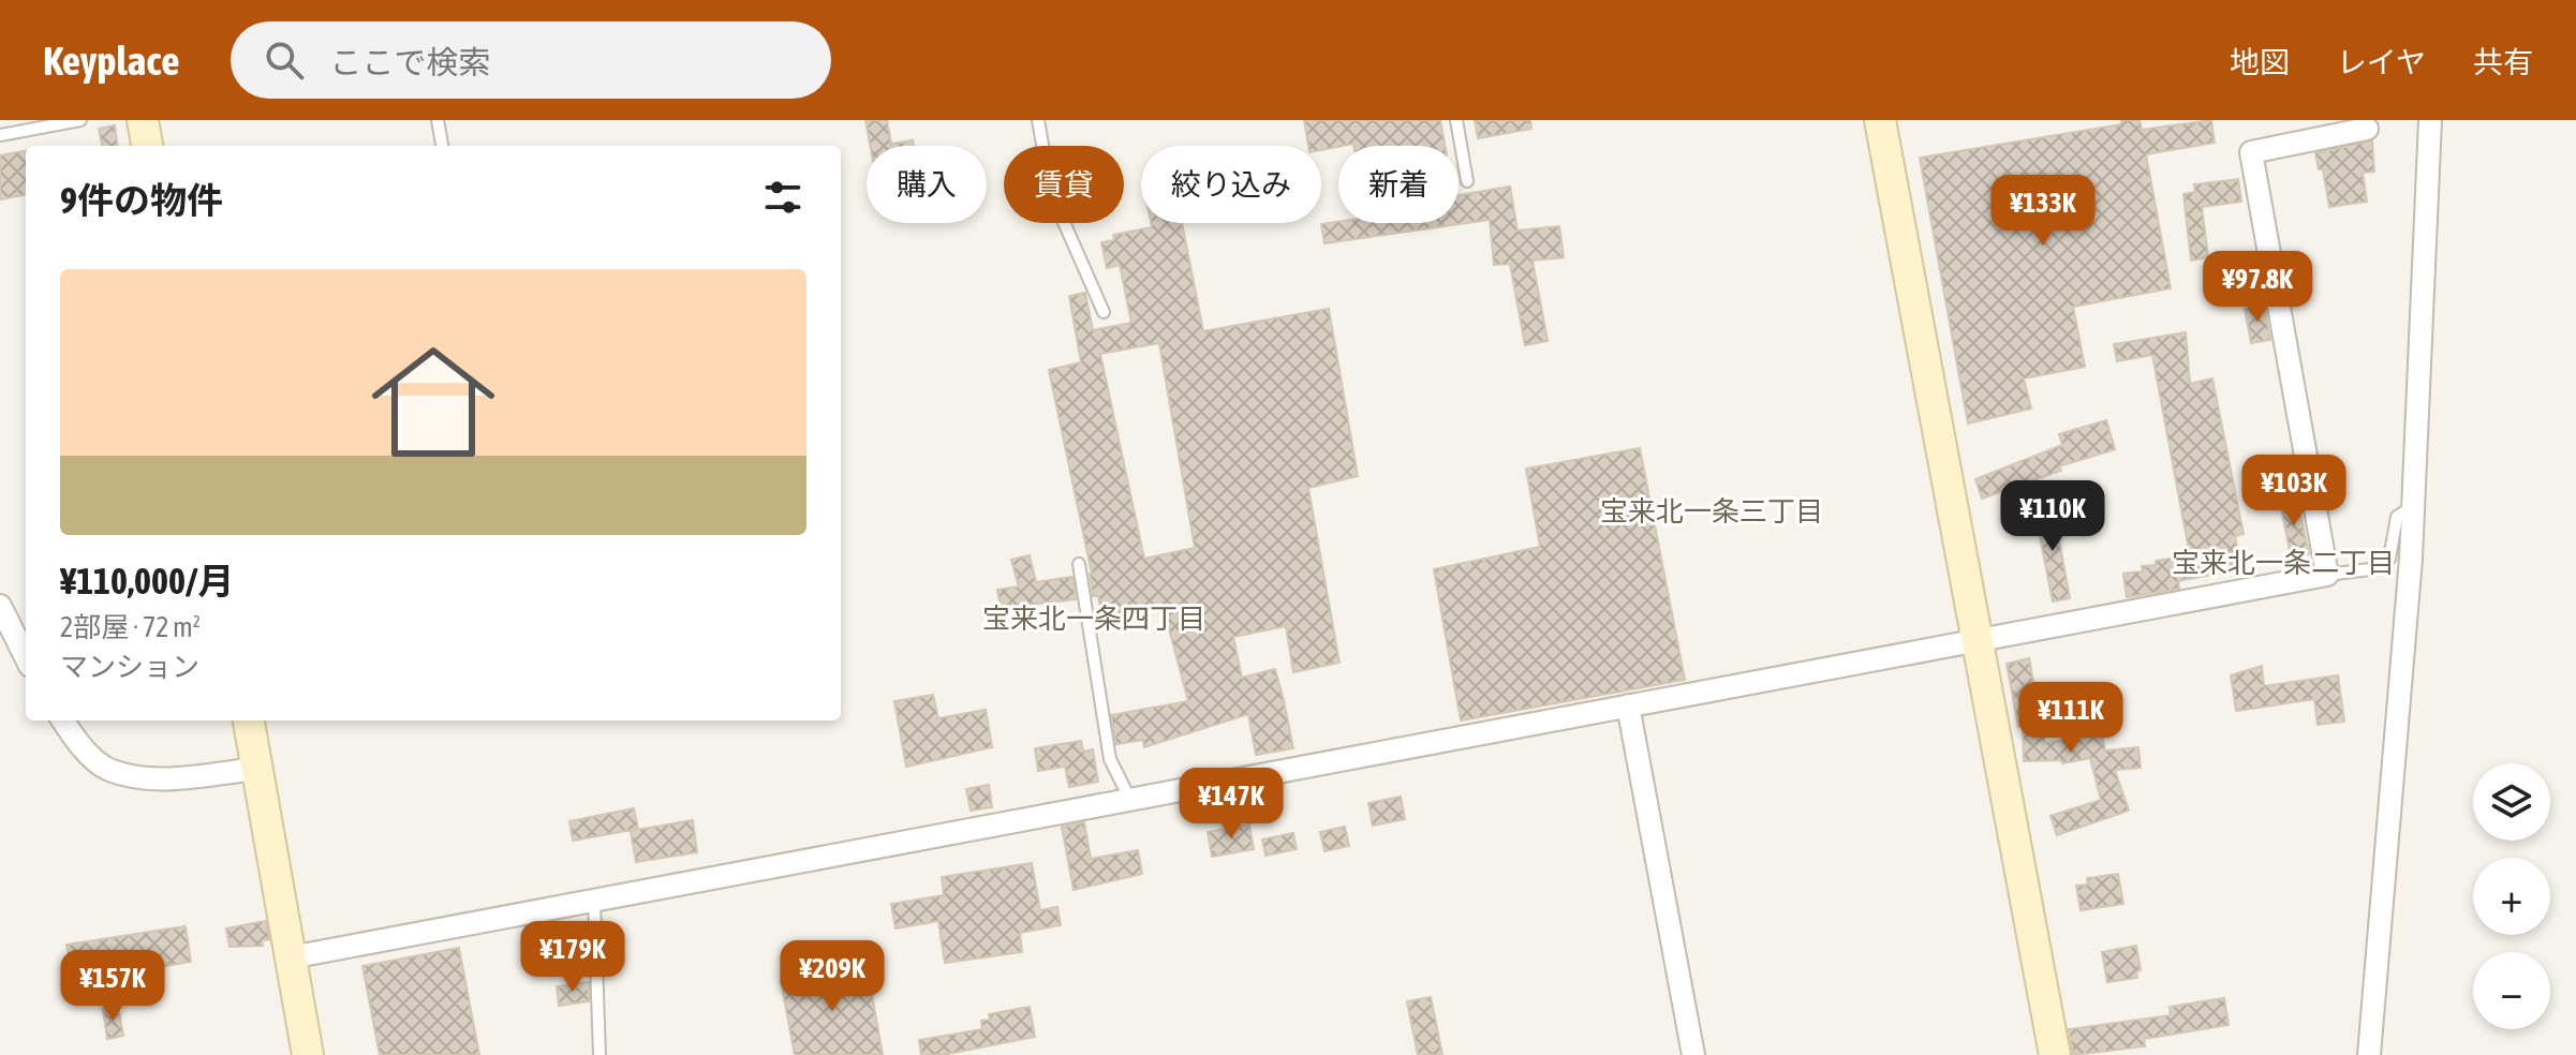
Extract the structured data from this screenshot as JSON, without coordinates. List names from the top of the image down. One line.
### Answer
{"districts":["宝来北一条三丁目","宝来北一条二丁目","宝来北一条四丁目"],"page":{"header":"Keyplace","search":"ここで検索","nav":["地図","レイヤ","共有"],"chip":["購入","賃貸","絞り込み","新着"],"heading":"9件の物件","price":["¥133K","¥97.8K","¥103K","¥110K","¥111K","¥147K","¥179K","¥209K","¥157K"],"list":[{"name":"¥110,000/月","note":"2部屋 · 72 m² · マンション"}],"map_buttons":["+","−"]}}
